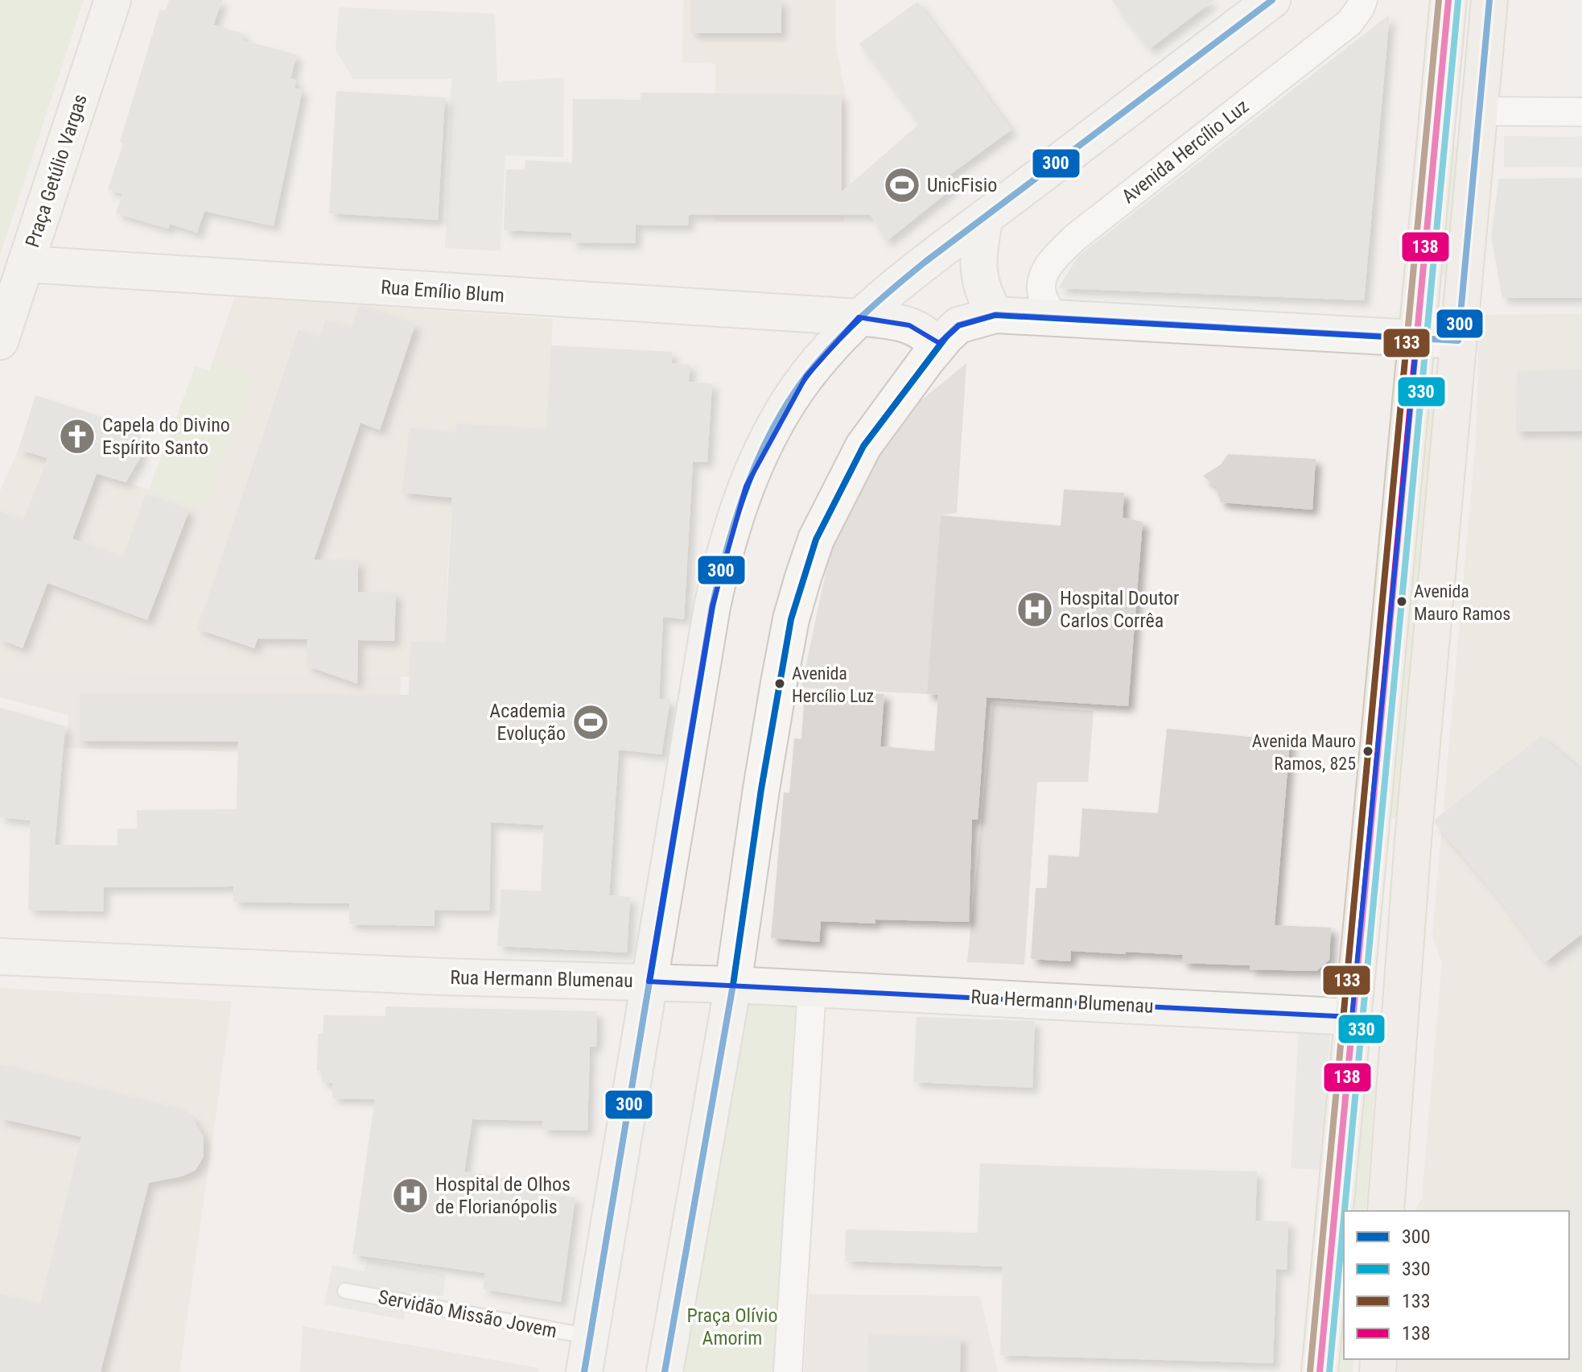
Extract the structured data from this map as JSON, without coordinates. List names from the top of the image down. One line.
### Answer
{"streets":{"main road":["Praça Getúlio Vargas","Rua Emílio Blum","Rua Hermann Blumenau"],"street":["Avenida Hercílio Luz"],"lane":["Servidão Missão Jovem"]},"crossings":[["Praça Getúlio Vargas","Rua Emílio Blum"]],"parks":["Praça Olívio Amorim"],"places":{"sports":["UnicFisio","Academia Evolução"],"church":["Capela do Divino Espírito Santo"],"other":["Avenida Mauro Ramos","Avenida Hercílio Luz","Avenida Mauro Ramos, 825"],"hospital":["Hospital Doutor Carlos Corrêa","Hospital de Olhos de Florianópolis"]},"lines":["transit line 300","transit line 133","transit line 138","transit line 330"],"legend":["300","330","133","138"]}
